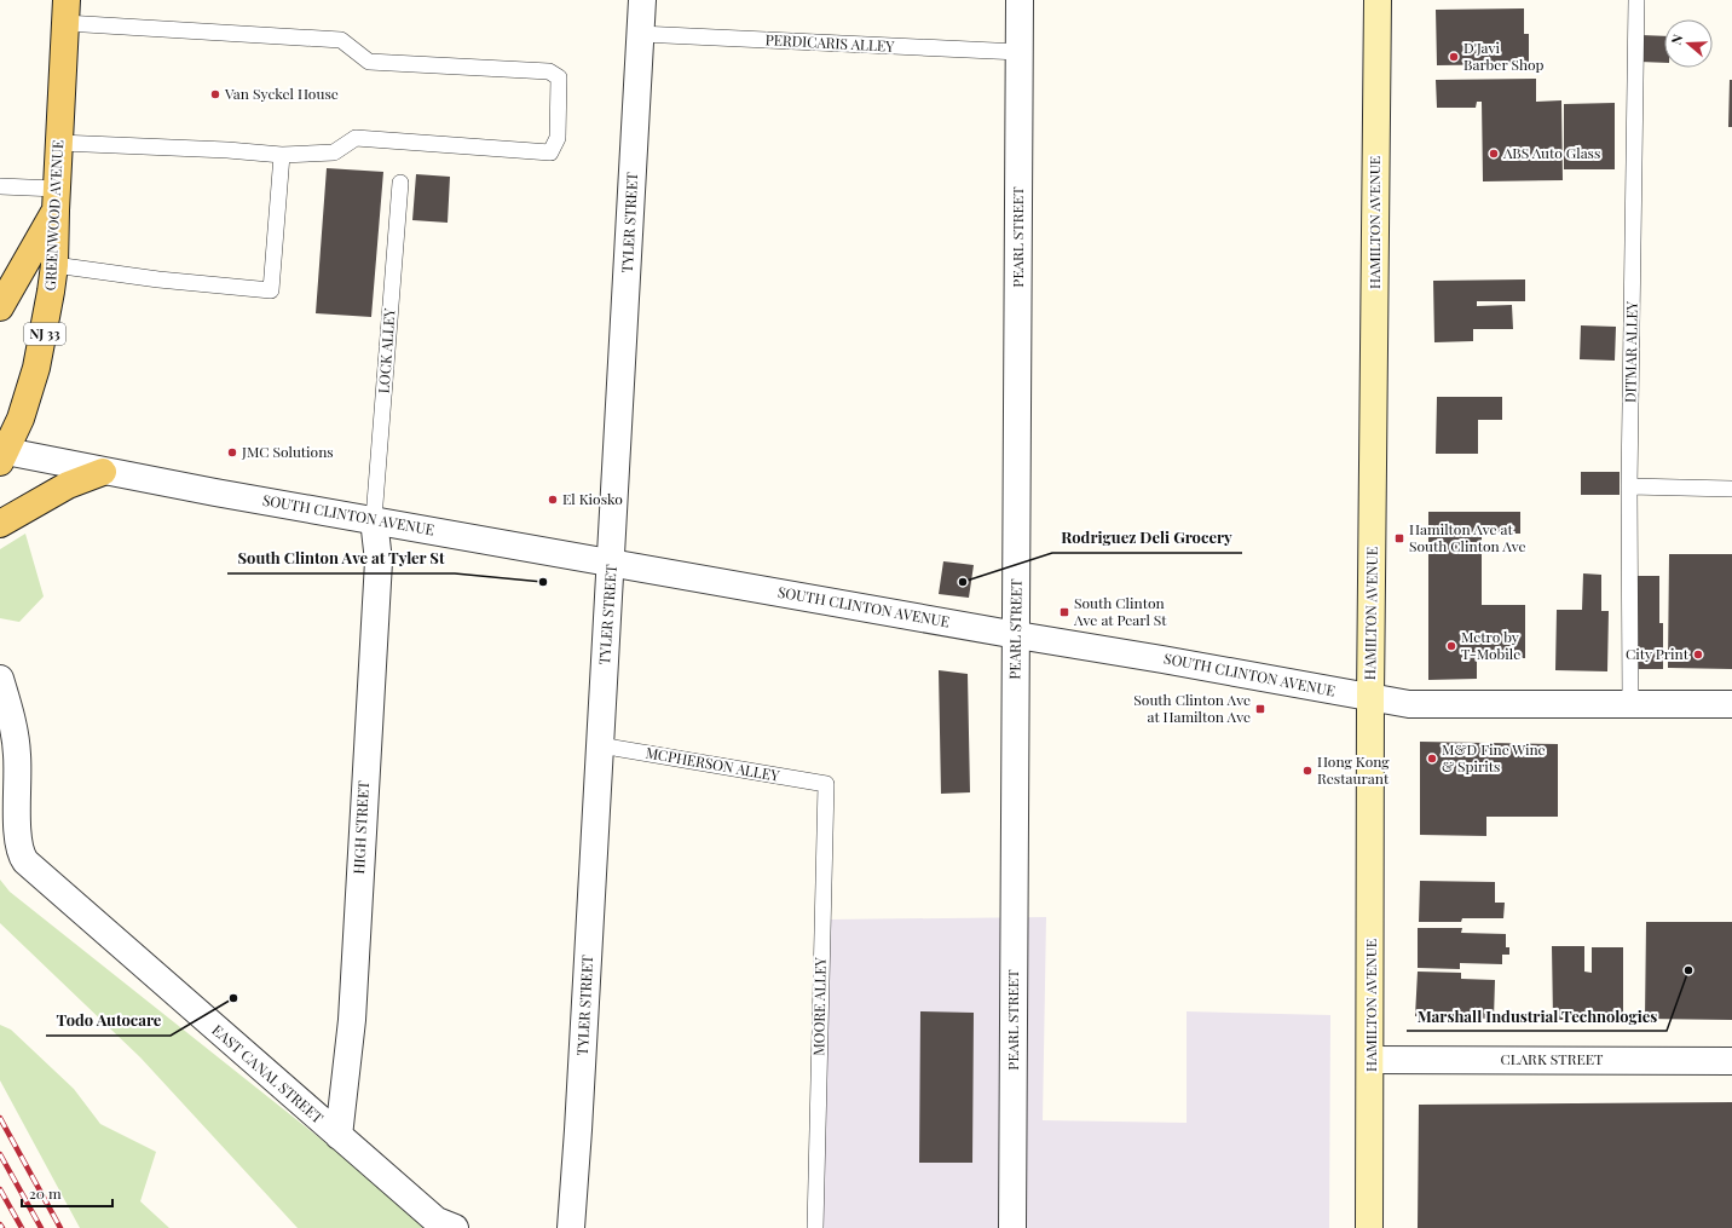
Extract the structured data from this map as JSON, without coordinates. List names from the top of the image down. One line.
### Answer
{"streets":{"main road":["GREENWOOD AVENUE","HAMILTON AVENUE","NJ 33"],"street":["TYLER STREET","PEARL STREET","SOUTH CLINTON AVENUE","HIGH STREET","CLARK STREET","EAST CANAL STREET"],"lane":["PERDICARIS ALLEY","LOCK ALLEY","DITMAR ALLEY","MCPHERSON ALLEY","MOORE ALLEY"]},"crossings":[["PERDICARIS ALLEY","TYLER STREET"],["PERDICARIS ALLEY","PEARL STREET"],["GREENWOOD AVENUE","SOUTH CLINTON AVENUE"],["TYLER STREET","SOUTH CLINTON AVENUE"],["TYLER STREET","MCPHERSON ALLEY"],["HAMILTON AVENUE","SOUTH CLINTON AVENUE"],["HAMILTON AVENUE","CLARK STREET"],["PEARL STREET","SOUTH CLINTON AVENUE"],["LOCK ALLEY","SOUTH CLINTON AVENUE"],["LOCK ALLEY","HIGH STREET"],["DITMAR ALLEY","SOUTH CLINTON AVENUE"],["SOUTH CLINTON AVENUE","HIGH STREET"],["MCPHERSON ALLEY","MOORE ALLEY"],["HIGH STREET","EAST CANAL STREET"]],"places":{"other":["D'Javi Barber Shop","Van Syckel House","ABS Auto Glass","JMC Solutions","El Kiosko","South Clinton Ave at Tyler St","Rodriguez Deli Grocery","Metro by T-Mobile","City Print","M&D Fine Wine & Spirits","Hong Kong Restaurant","Marshall Industrial Technologies","Todo Autocare"],"transit":["Hamilton Ave at South Clinton Ave","South Clinton Ave at Pearl St","South Clinton Ave at Hamilton Ave"]},"scale_bar":"20 m","north":"left"}
